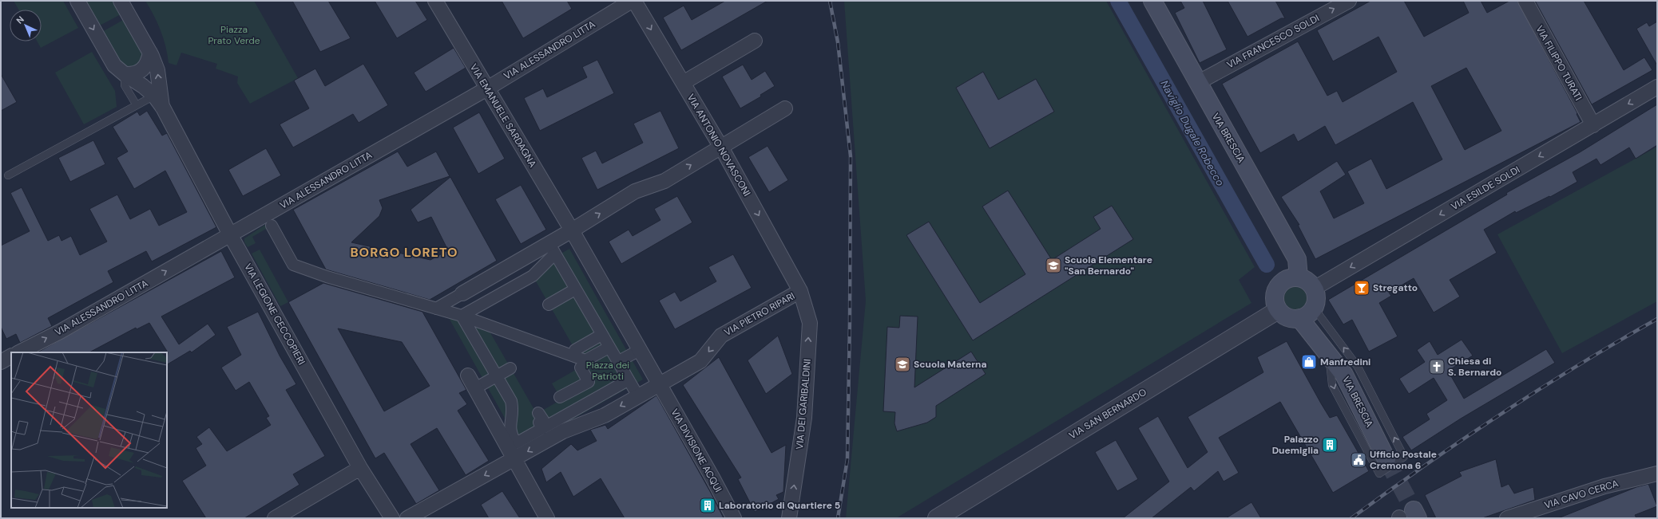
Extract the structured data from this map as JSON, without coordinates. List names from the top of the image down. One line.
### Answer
{"streets":{"main road":["VIA BRESCIA"],"street":["VIA FRANCESCO SOLDI","VIA ALESSANDRO LITTA","VIA FILIPPO TURATI","VIA EMANUELE SARDAGNA","VIA ANTONIO NOVASCONI","VIA ESILDE SOLDI","VIA LEGIONE CECCOPIERI","VIA PIETRO RIPARI","VIA DEI GARIBALDINI","VIA SAN BERNARDO","VIA DIVISIONE ACQUI","VIA CAVO CERCA"]},"crossings":[["VIA FRANCESCO SOLDI","VIA BRESCIA"],["VIA ALESSANDRO LITTA","VIA EMANUELE SARDAGNA"],["VIA ALESSANDRO LITTA","VIA LEGIONE CECCOPIERI"],["VIA FILIPPO TURATI","VIA ESILDE SOLDI"],["VIA BRESCIA","VIA ESILDE SOLDI"],["VIA BRESCIA","VIA SAN BERNARDO"],["VIA ANTONIO NOVASCONI","VIA PIETRO RIPARI"],["VIA ANTONIO NOVASCONI","VIA DEI GARIBALDINI"],["VIA ESILDE SOLDI","VIA SAN BERNARDO"],["VIA PIETRO RIPARI","VIA DEI GARIBALDINI"],["VIA PIETRO RIPARI","VIA DIVISIONE ACQUI"]],"one_way":["VIA FRANCESCO SOLDI","VIA ANTONIO NOVASCONI","VIA ESILDE SOLDI","VIA PIETRO RIPARI","VIA DEI GARIBALDINI"],"districts":["BORGO LORETO"],"water":["Naviglio Dugale Robecco"],"parks":["Piazza Prato Verde","Piazza dei Patrioti"],"places":{"school or university":["Scuola Elementare \"San Bernardo\"","Scuola Materna"],"bar":["Stregatto"],"shop":["Manfredini"],"church":["Chiesa di S. Bernardo"],"building":["Palazzo Duemiglia","Laboratorio di Quartiere 5"],"public building":["Ufficio Postale Cremona 6"]},"north":"top left"}
